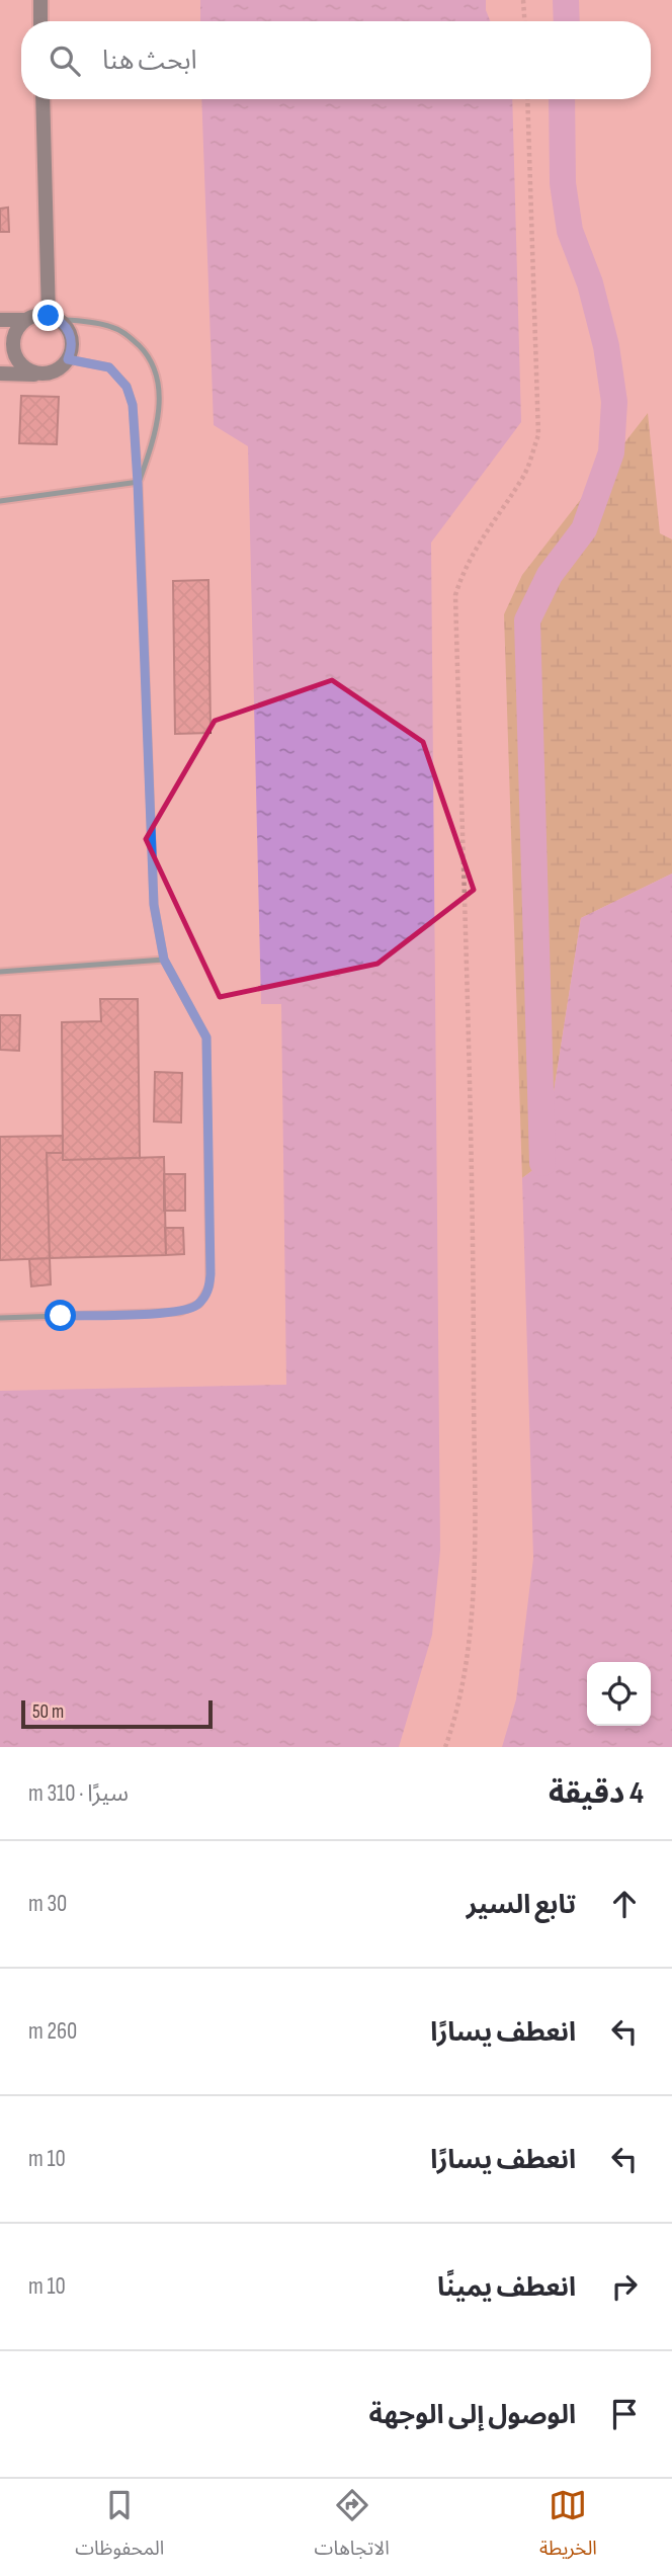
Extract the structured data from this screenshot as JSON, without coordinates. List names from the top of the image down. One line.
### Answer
{"scale_bar":"50 m","page":{"search":"ابحث هنا","scale":"50 m","heading":["4 دقيقة","سيرًا · 310 m"],"list":[["تابع السير","30 m"],["انعطف يسارًا","260 m"],["انعطف يسارًا","10 m"],["انعطف يمينًا","10 m"],"الوصول إلى الوجهة"],"nav":["الخريطة","الاتجاهات","المحفوظات"]}}
